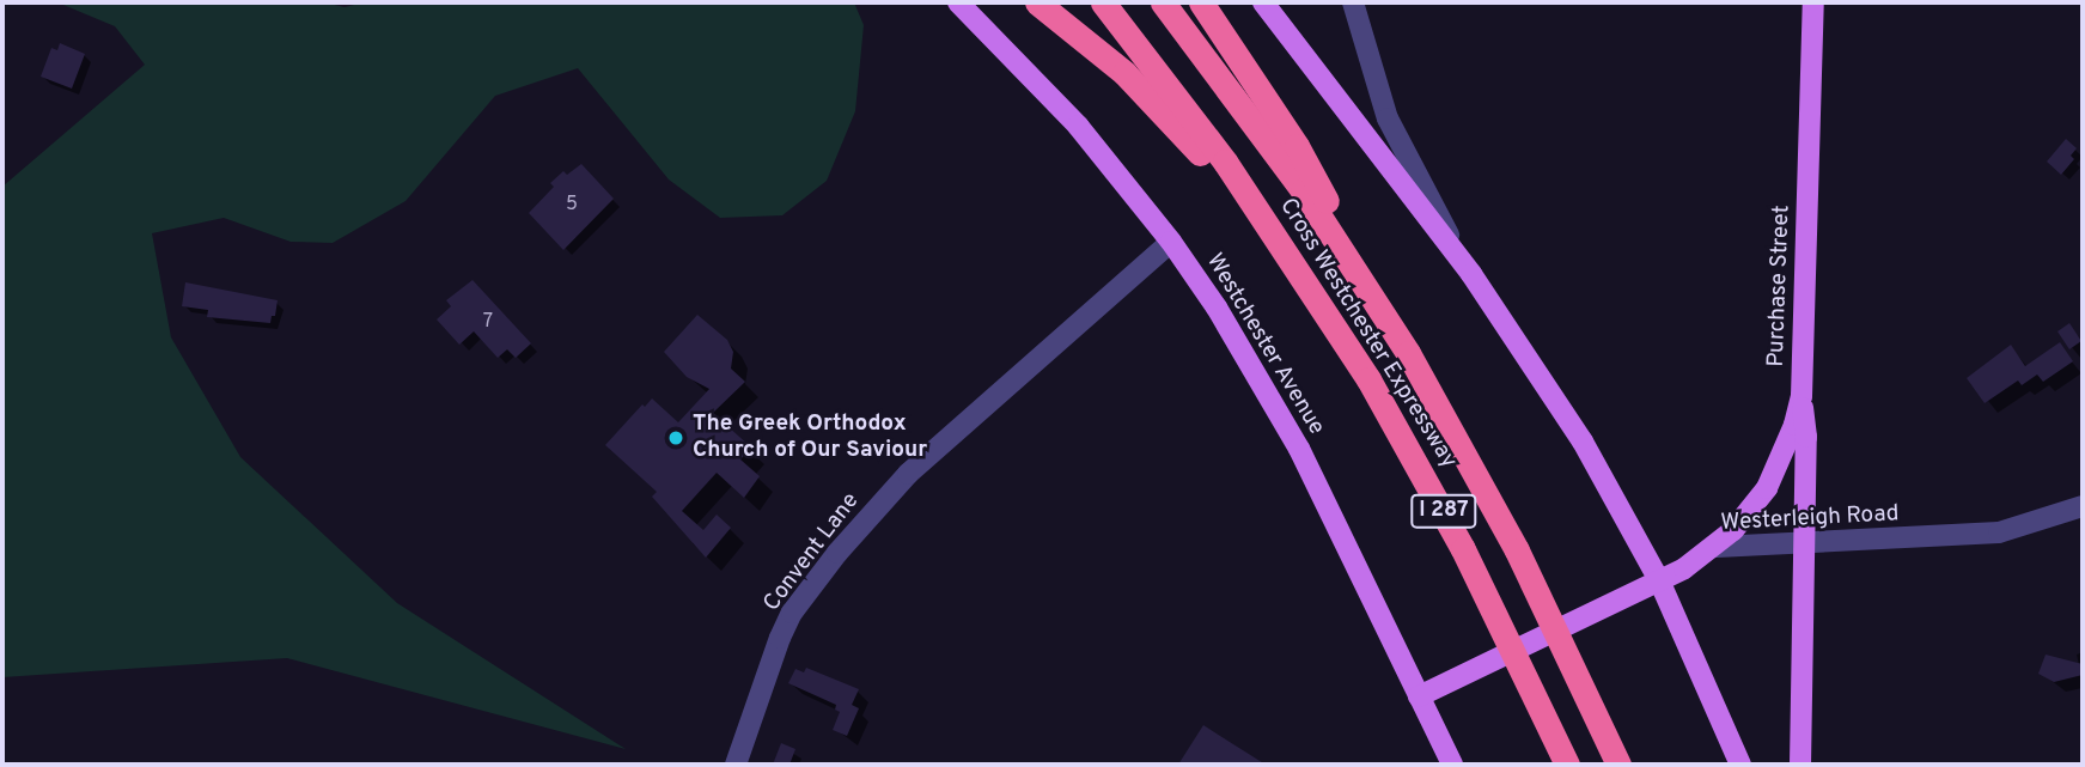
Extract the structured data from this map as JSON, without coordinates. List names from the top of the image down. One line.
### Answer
{"streets":{"highway":["Cross Westchester Expressway","I 287"],"main road":["Purchase Street","Westchester Avenue","Westerleigh Road"],"street":["Convent Lane"]},"crossings":[["Purchase Street","Westerleigh Road"],["Westchester Avenue","Westerleigh Road"],["Westchester Avenue","Convent Lane"]],"places":["The Greek Orthodox Church of Our Saviour"],"house_numbers":["5","7"]}
